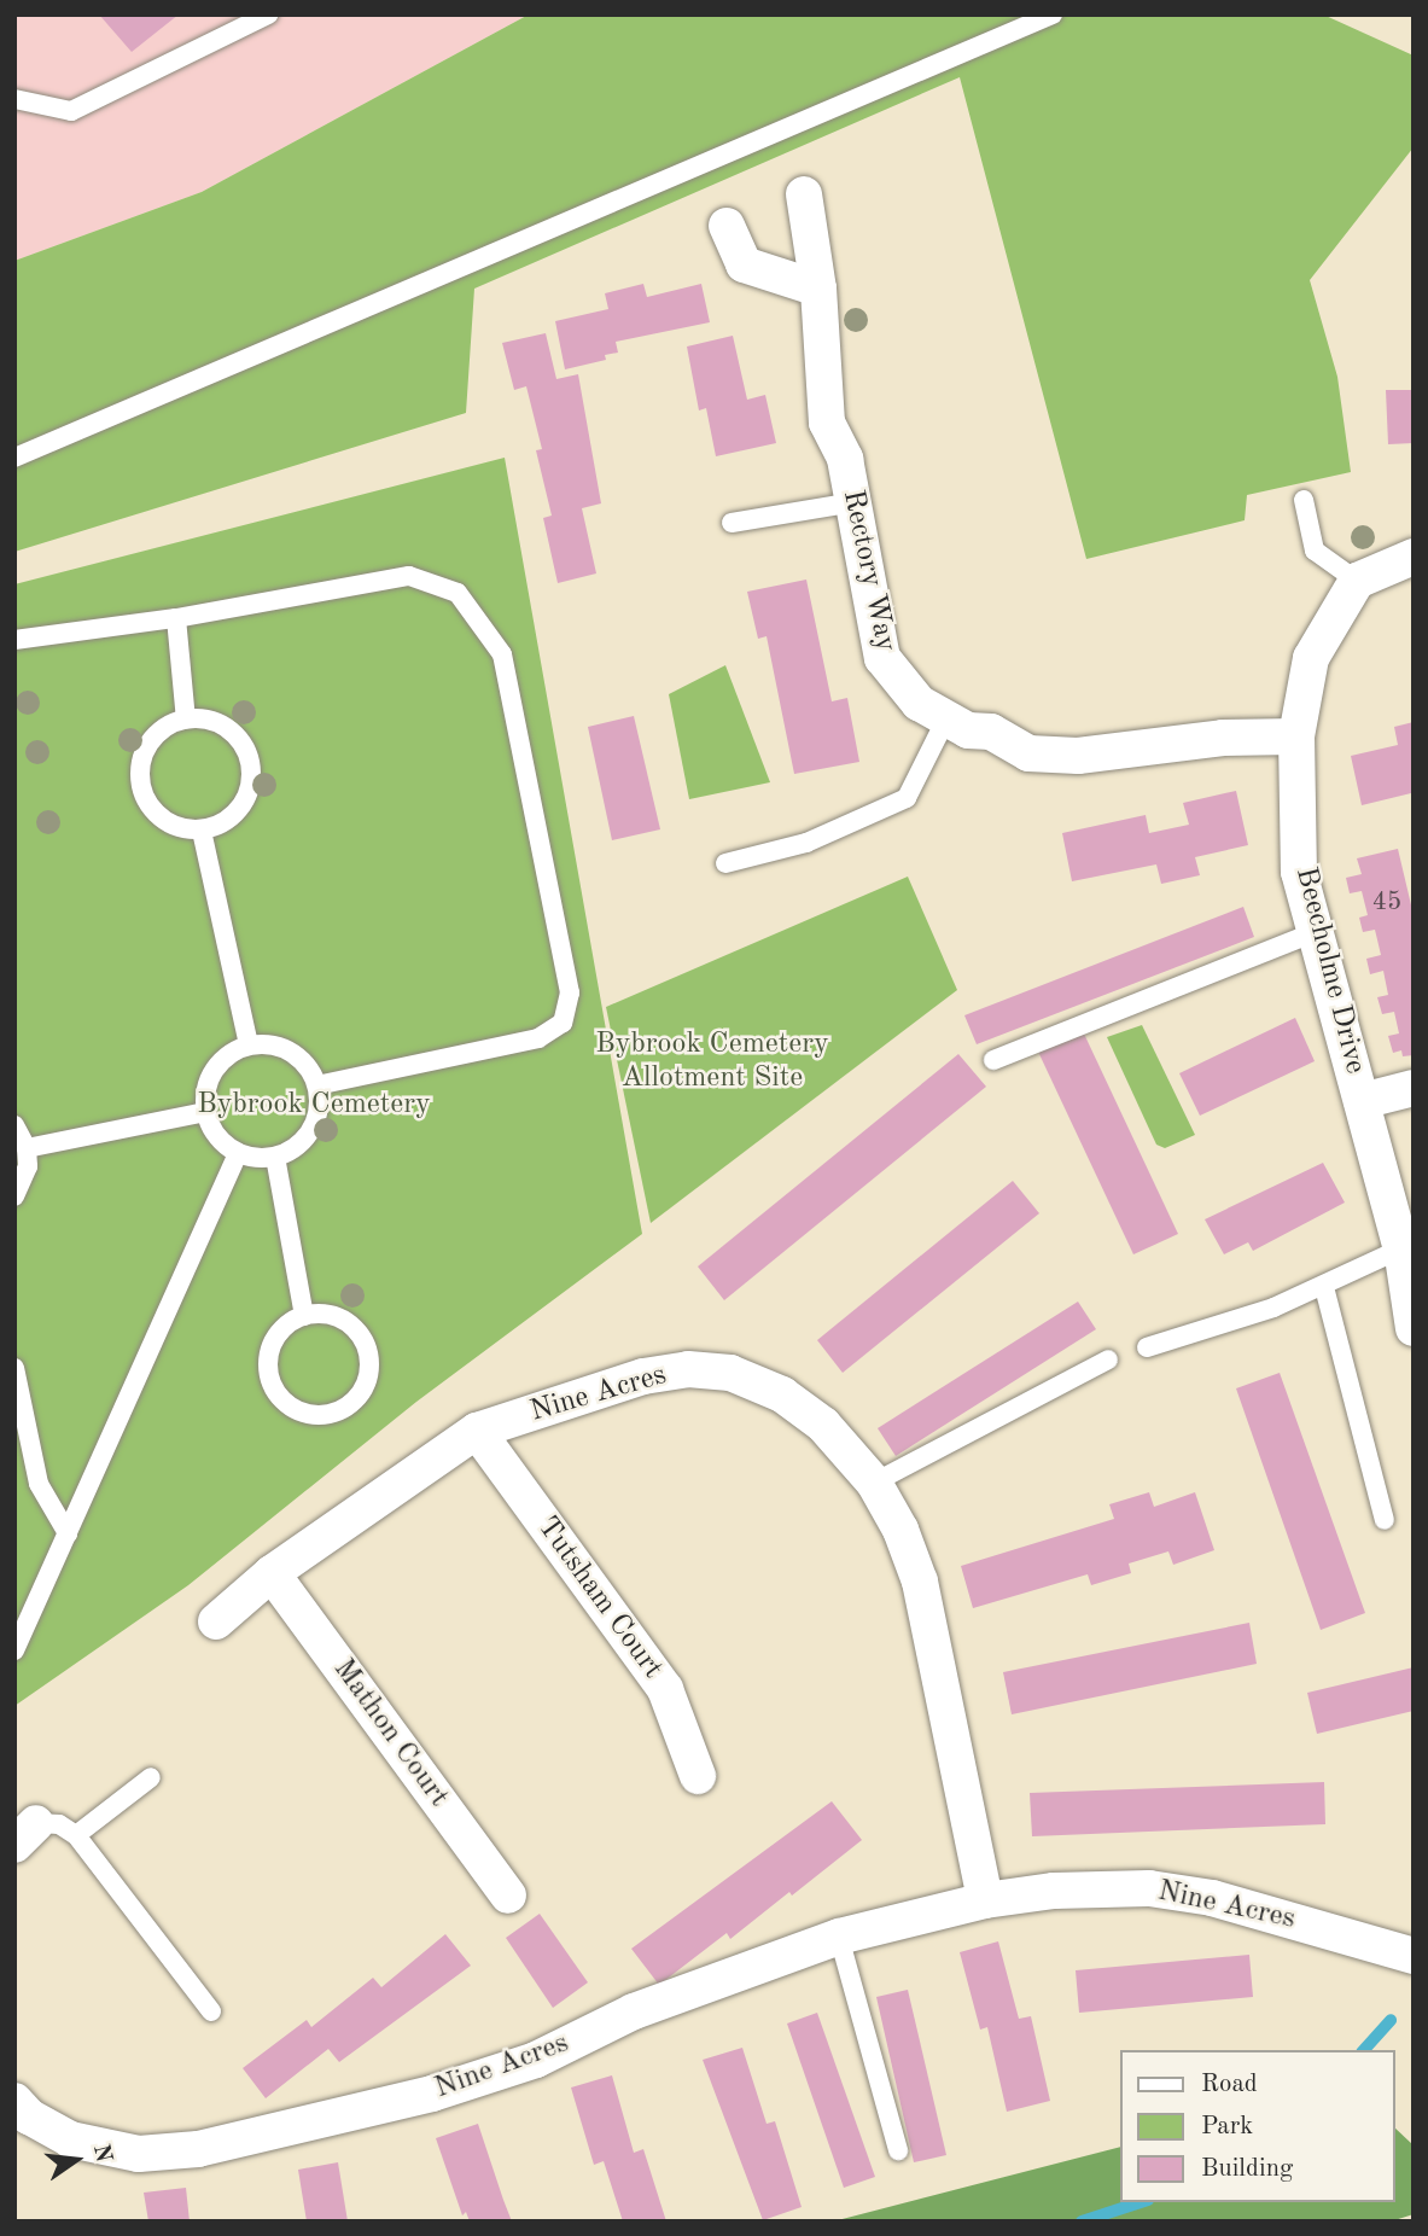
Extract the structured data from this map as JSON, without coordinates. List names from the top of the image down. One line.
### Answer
{"streets":{"street":["Rectory Way","Beecholme Drive","Nine Acres","Tutsham Court","Mathon Court"]},"crossings":[["Rectory Way","Beecholme Drive"],["Nine Acres","Tutsham Court"],["Nine Acres","Mathon Court"]],"parks":["Bybrook Cemetery Allotment Site","Bybrook Cemetery"],"house_numbers":["45"],"legend":["Road","Park","Building"],"north":"right"}
